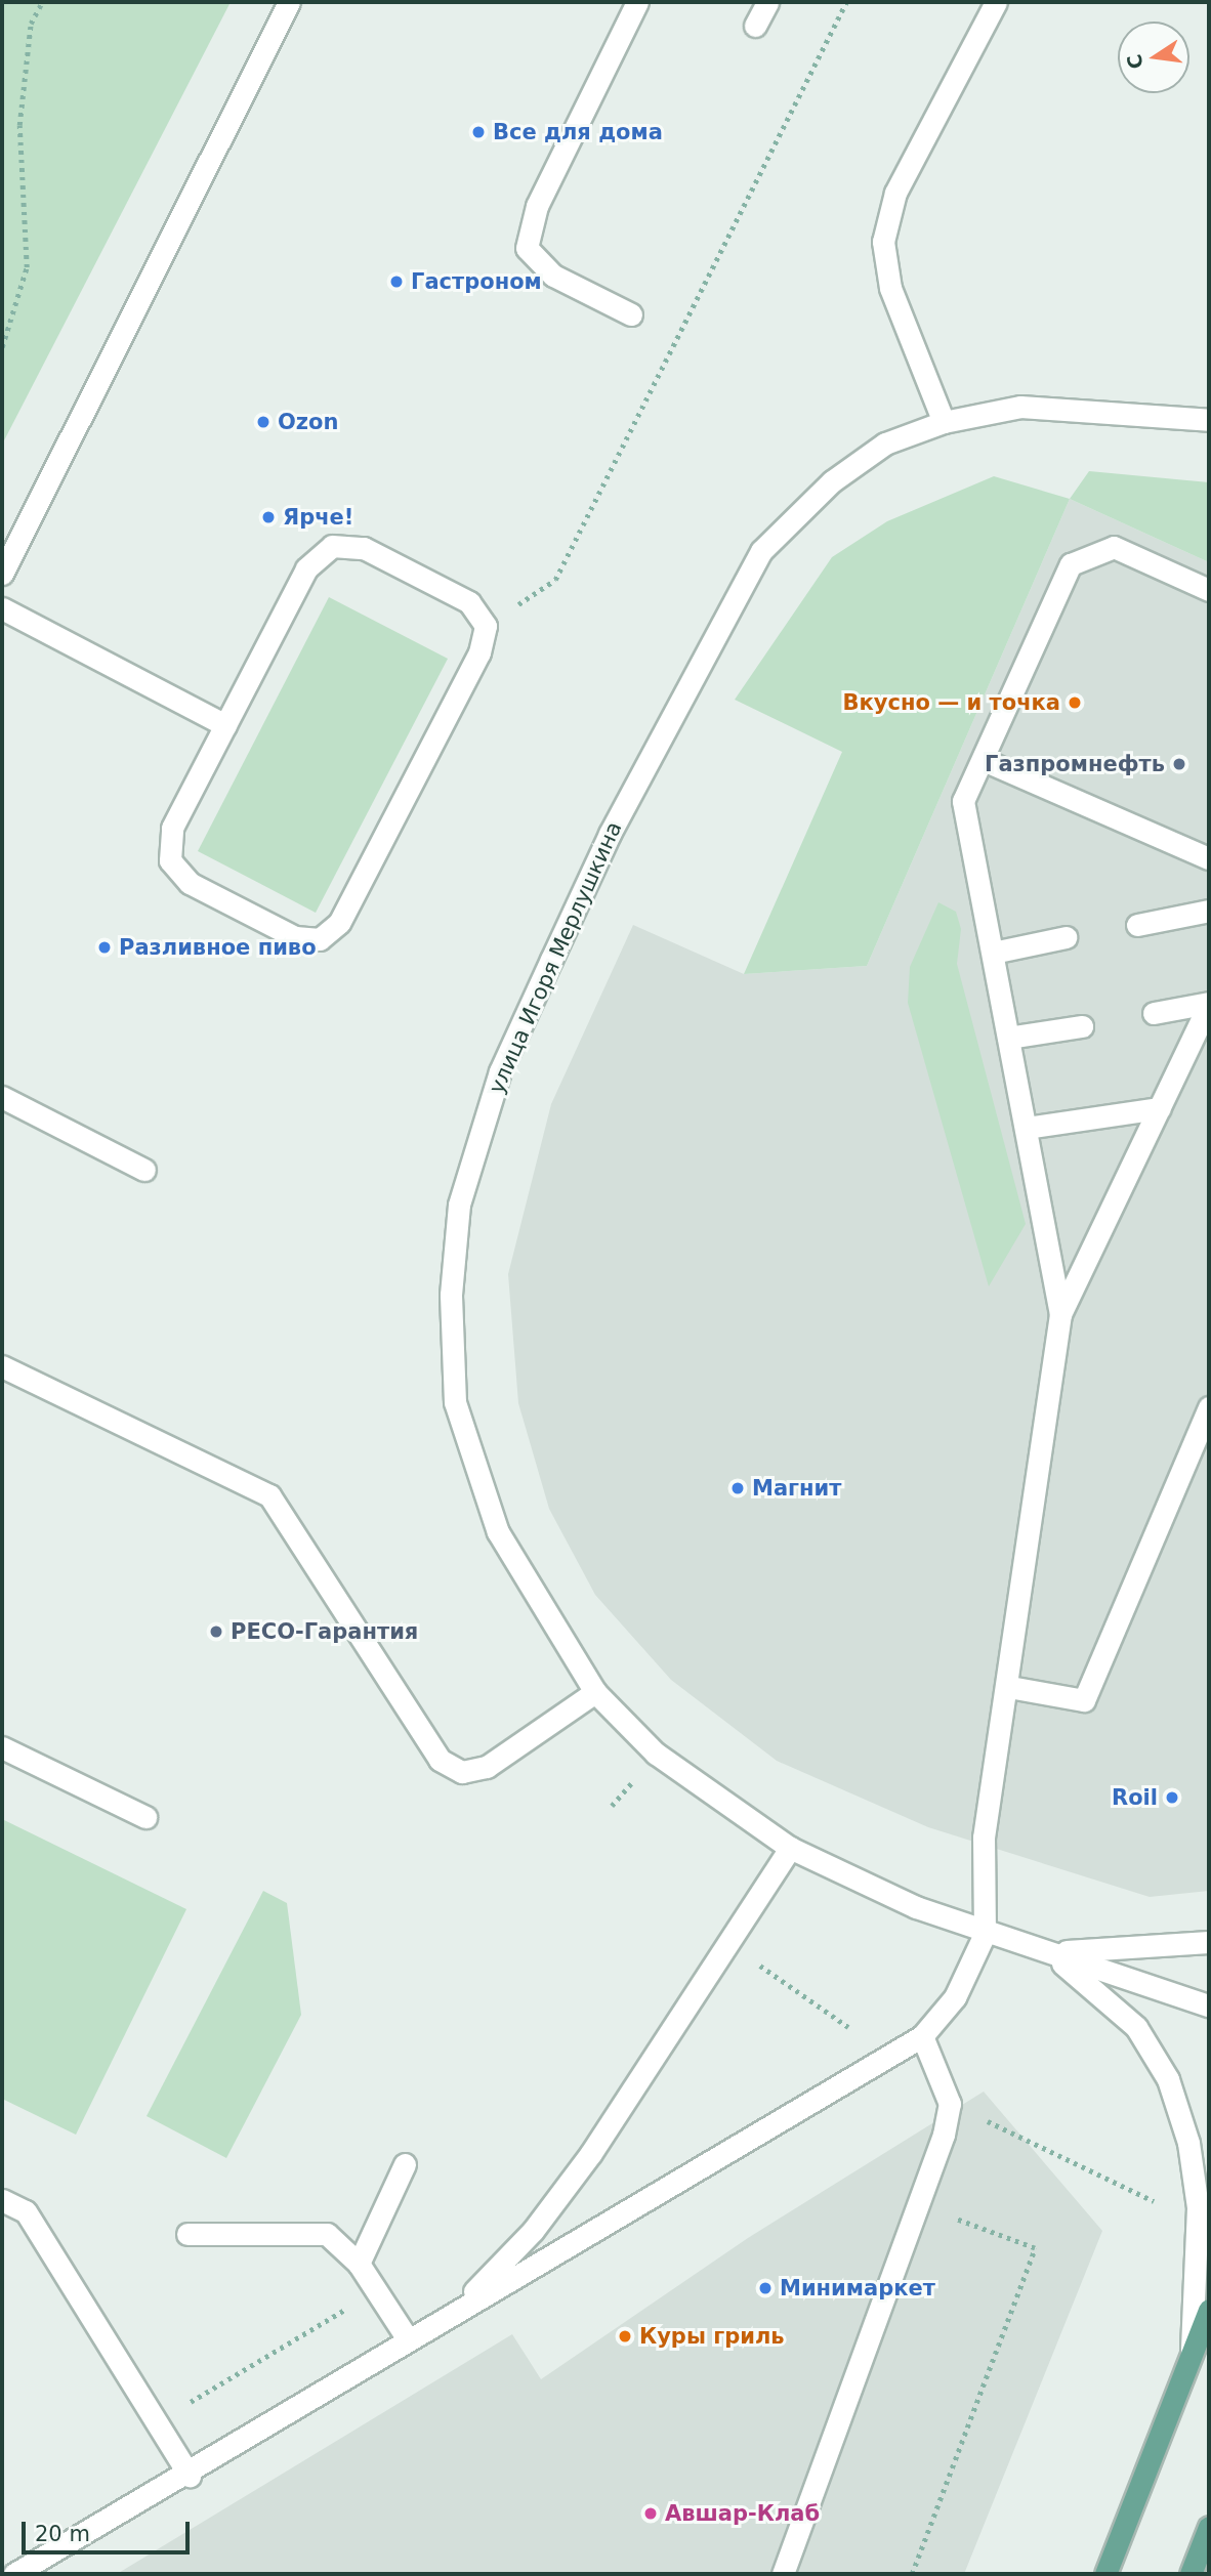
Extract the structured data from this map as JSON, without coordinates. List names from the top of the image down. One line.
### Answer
{"streets":{"street":["улица Игоря Мерлушкина"]},"places":["Все для дома","Гастроном","Ozon","Ярче!","Вкусно — и точка","Газпромнефть","Разливное пиво","Магнит","РЕСО-Гарантия","Roil","Минимаркет","Куры гриль","Авшар-Клаб"],"scale_bar":"20 m","north":"left"}
